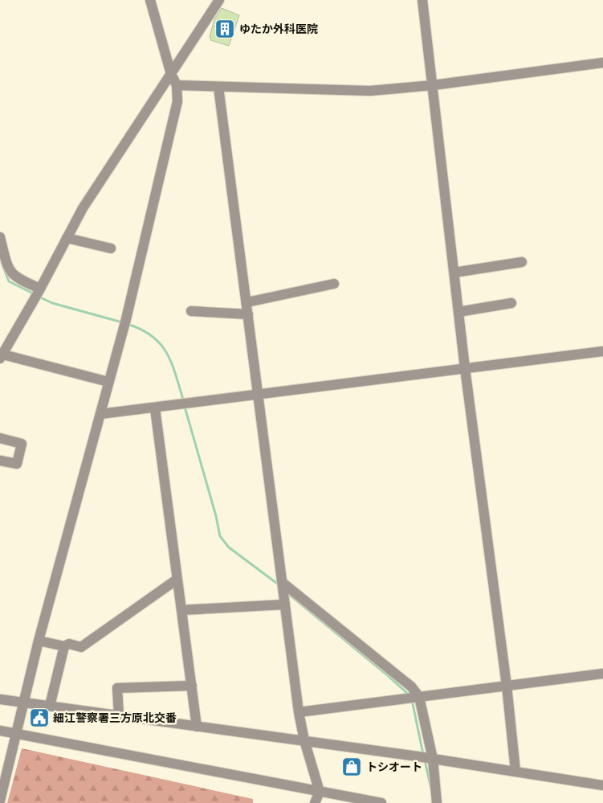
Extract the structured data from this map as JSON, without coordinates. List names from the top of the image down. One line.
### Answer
{"places":{"building":["ゆたか外科医院"],"public building":["細江警察署三方原北交番"],"shop":["トシオート"]}}
